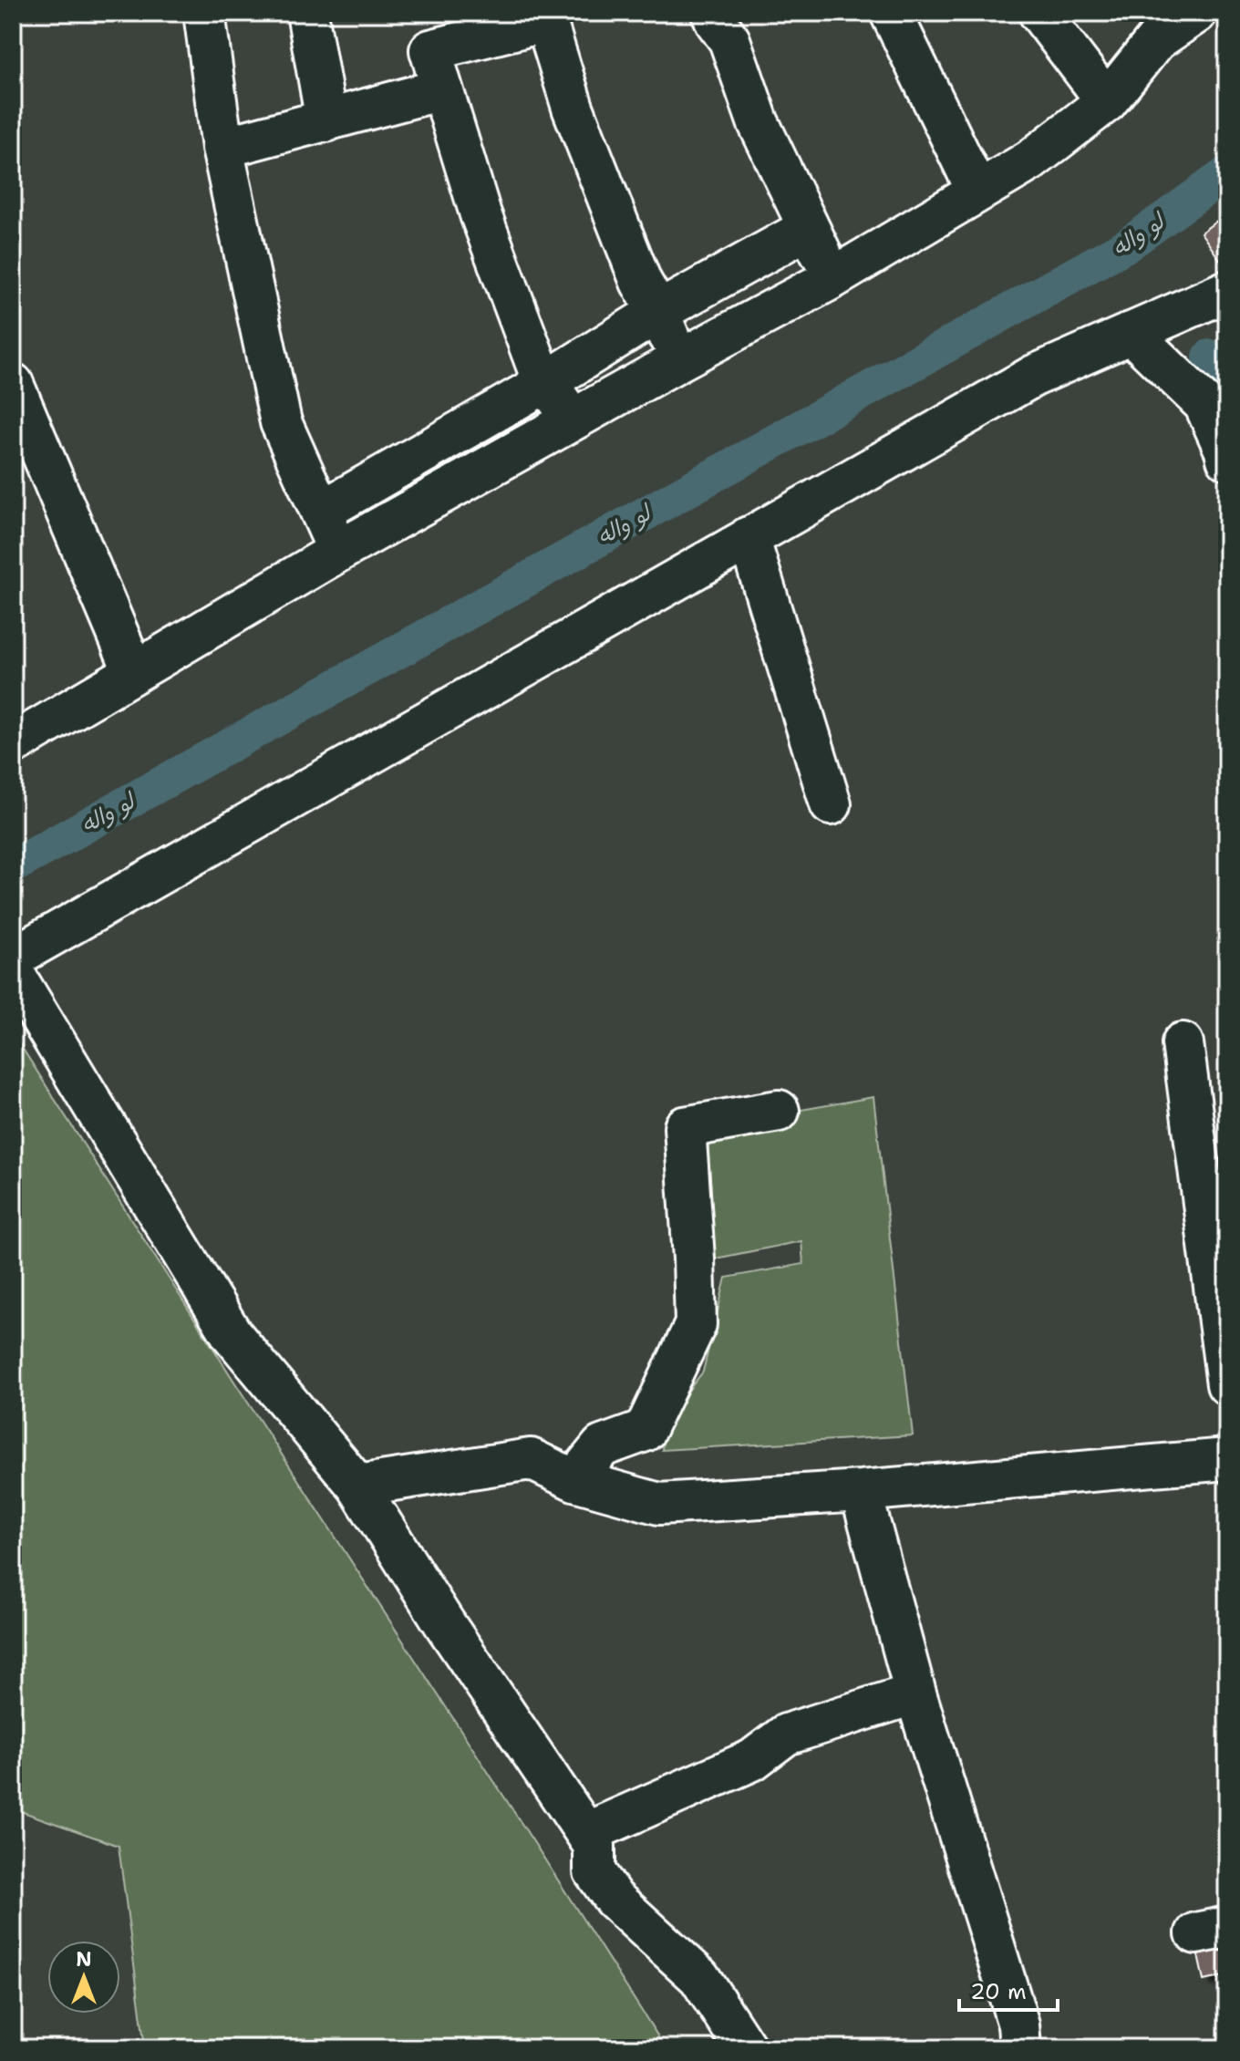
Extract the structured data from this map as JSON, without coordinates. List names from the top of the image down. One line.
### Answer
{"water":["لو واله"],"scale_bar":"20 m","north":"top"}
